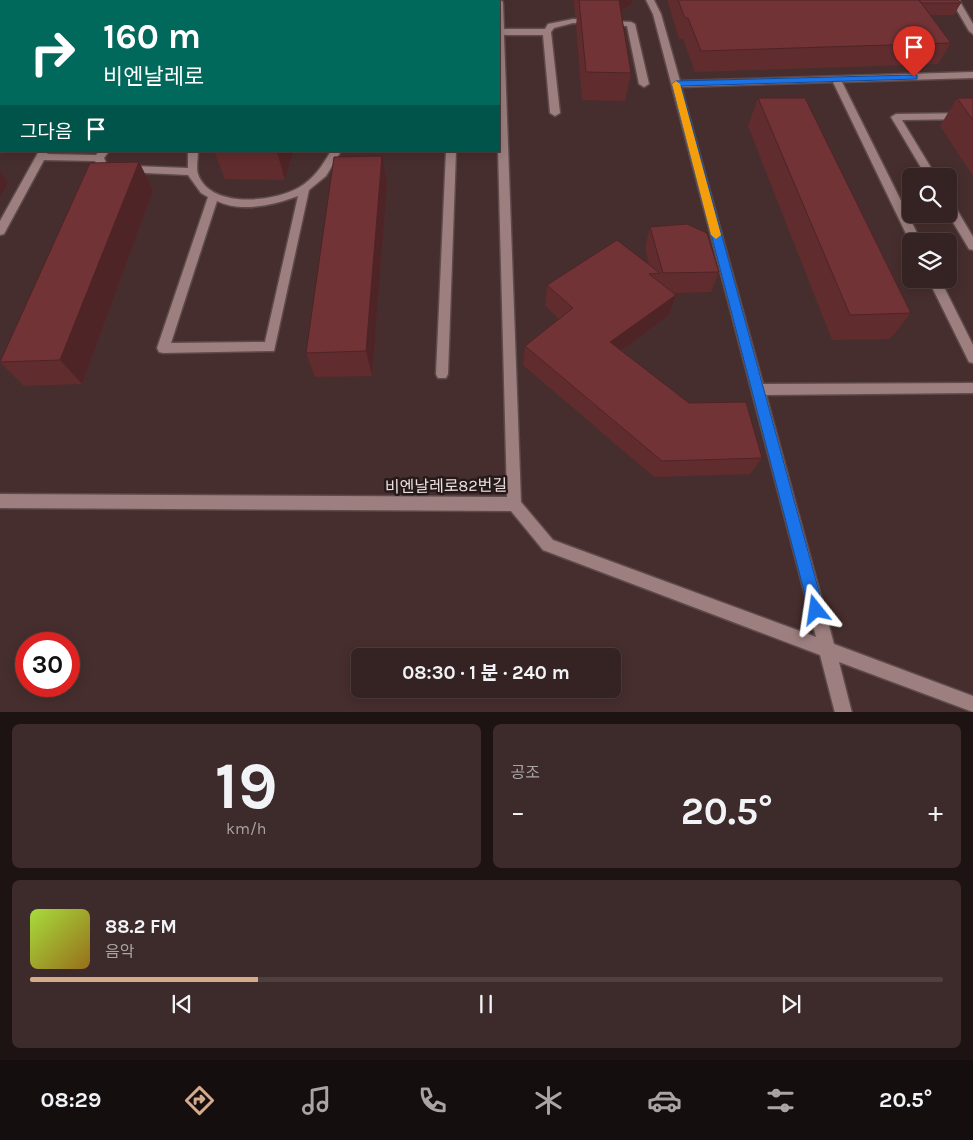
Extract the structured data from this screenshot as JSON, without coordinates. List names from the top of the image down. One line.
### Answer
{"streets":{"street":["비엔날레로82번길"]},"page":{"turn":["160 m","비엔날레로"],"then":"그다음","limit":"30","trip":"08:30 · 1 분 · 240 m","tile":[["19","km/h"],"공조"],"heat":["−","20.5°","+"],"song":["88.2 FM","음악"],"tabs":["08:29","20.5°"]}}
